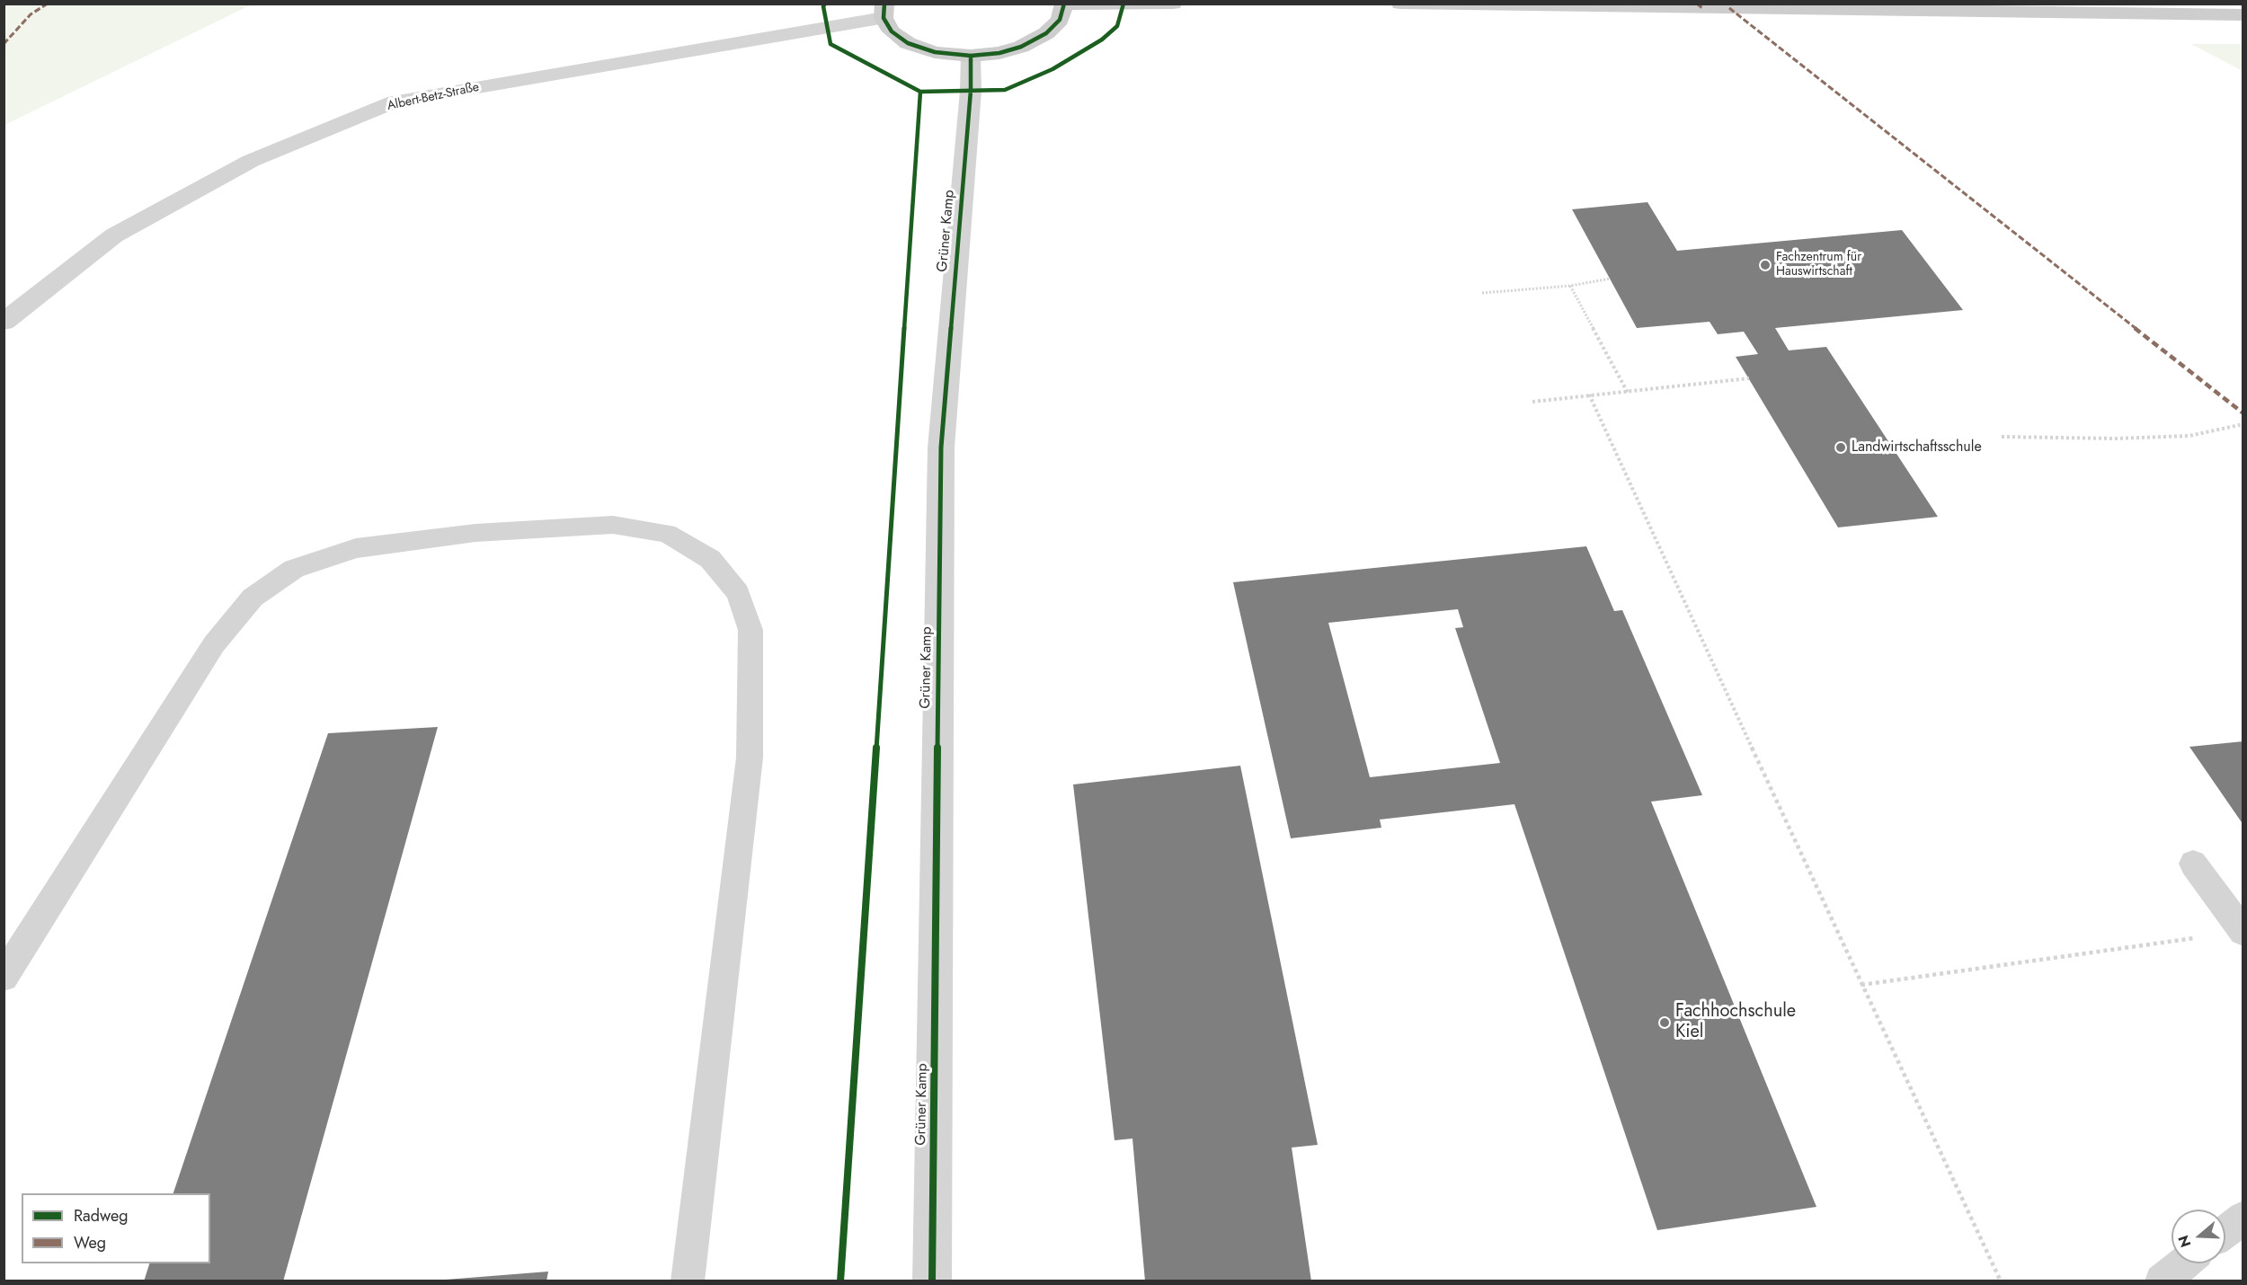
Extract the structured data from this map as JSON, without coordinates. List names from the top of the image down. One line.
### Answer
{"streets":{"street":["Albert-Betz-Straße","Grüner Kamp"]},"places":["Fachzentrum für Hauswirtschaft","Landwirtschaftsschule","Fachhochschule Kiel"],"legend":["Radweg","Weg"],"north":"left"}
